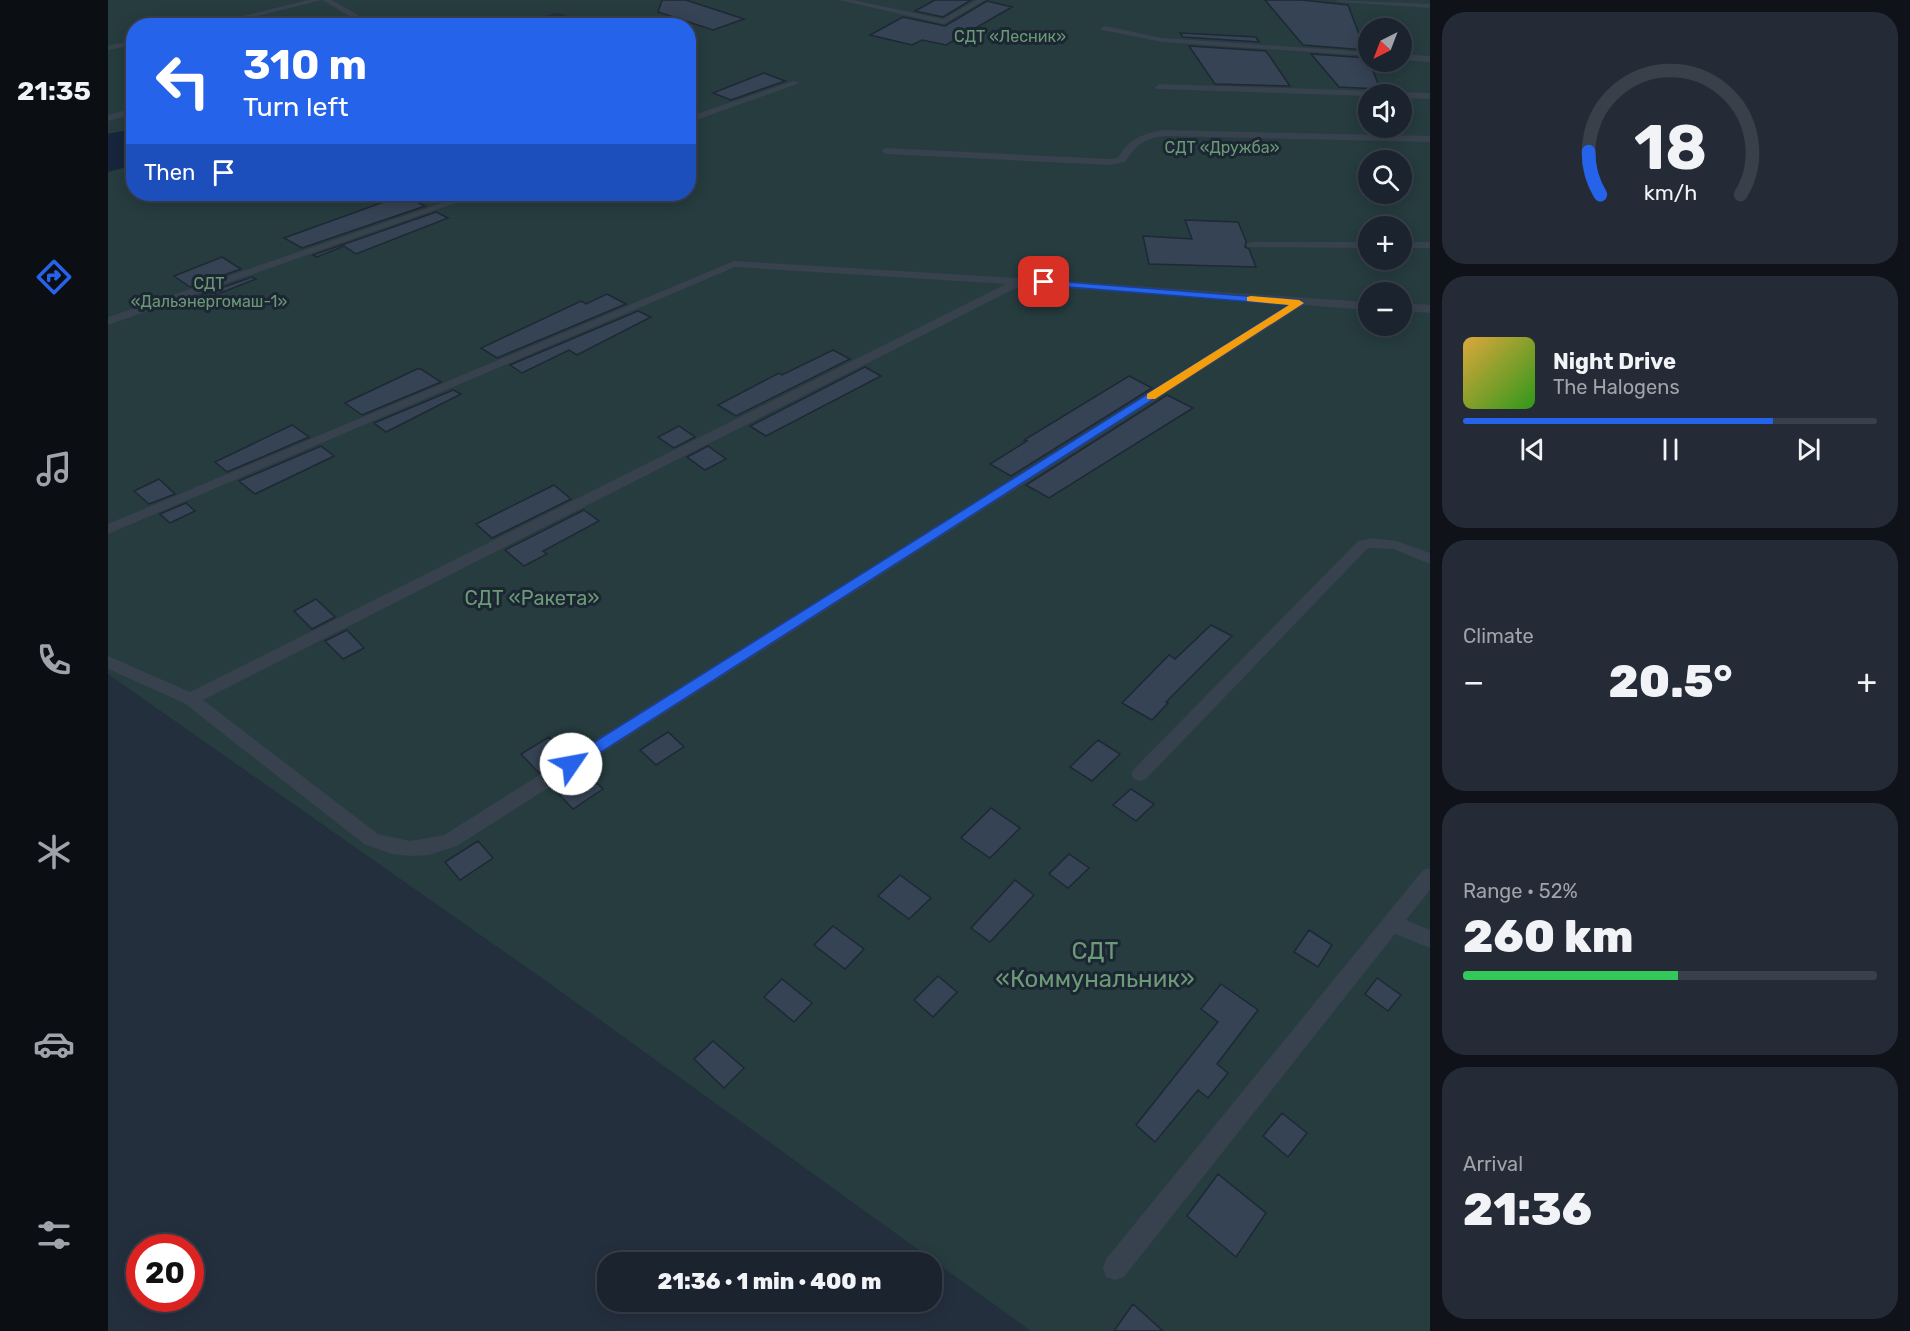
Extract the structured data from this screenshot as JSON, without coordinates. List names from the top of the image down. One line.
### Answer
{"parks":["СДТ «Лесник»","СДТ «Дружба»","СДТ «Дальэнергомаш-1»","СДТ «Ракета»","СДТ «Коммунальник»"],"north":"bottom left","page":{"tabs":"21:35","map_buttons":["+","−"],"turn":["310 m","Turn left"],"then":"Then","song":["Night Drive","The Halogens"],"tile":["Climate",["Range · 52%","260 km"],["Arrival","21:36"]],"heat":["−","20.5°","+"],"limit":"20","trip":"21:36 · 1 min · 400 m","gauge":["18","km/h"]}}
